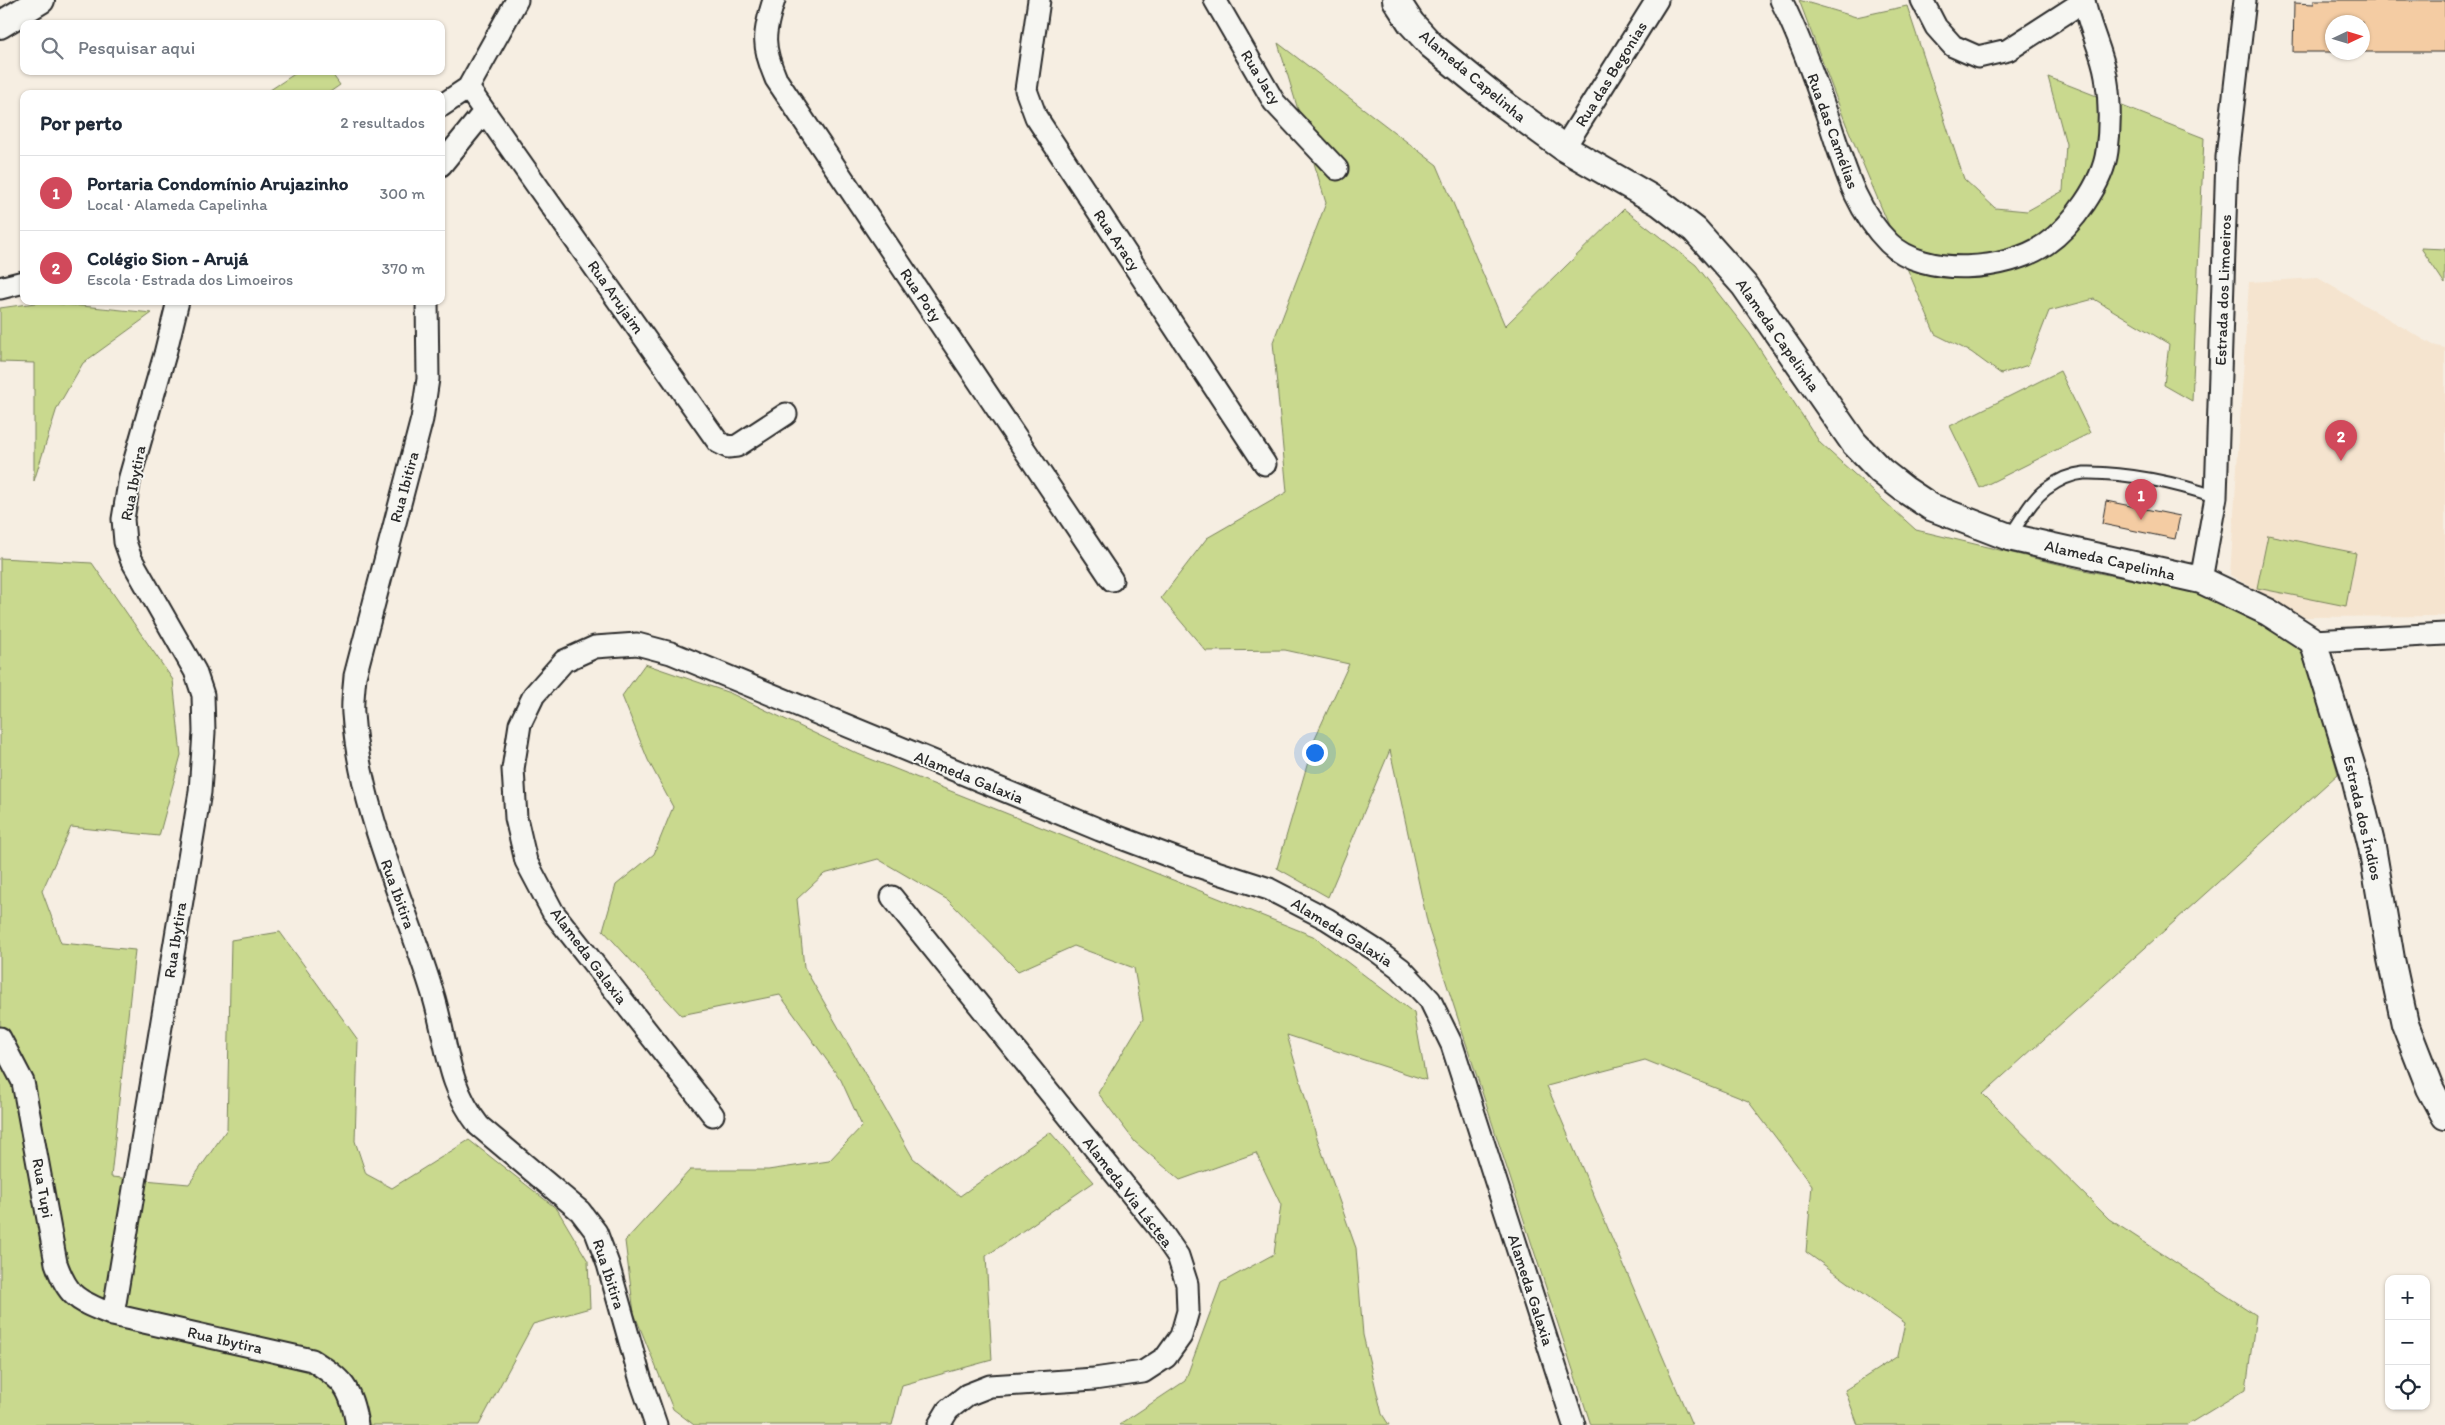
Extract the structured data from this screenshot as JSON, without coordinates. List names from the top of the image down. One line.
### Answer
{"streets":{"street":["Rua das Begonias","Alameda Capelinha","Rua Jacy","Rua das Camélias","Rua Aracy","Estrada dos Limoeiros","Rua Poty","Rua Arujaim","Rua Ibytira","Rua Ibitira","Alameda Galaxia","Estrada dos Índios","Rua Tupi","Alameda Via Láctea"]},"crossings":[["Rua das Begonias","Alameda Capelinha"],["Alameda Capelinha","Estrada dos Limoeiros"],["Rua Ibytira","Rua Tupi"]],"north":"right","page":{"search":"Pesquisar aqui","heading":["Por perto","2 resultados"],"list":[{"mark":"1","name":"Portaria Condomínio Arujazinho","note":"Local · Alameda Capelinha","value":"300 m"},{"mark":"2","name":"Colégio Sion - Arujá","note":"Escola · Estrada dos Limoeiros","value":"370 m"}],"pins":["2","1"],"map_buttons":["+","−"]}}
